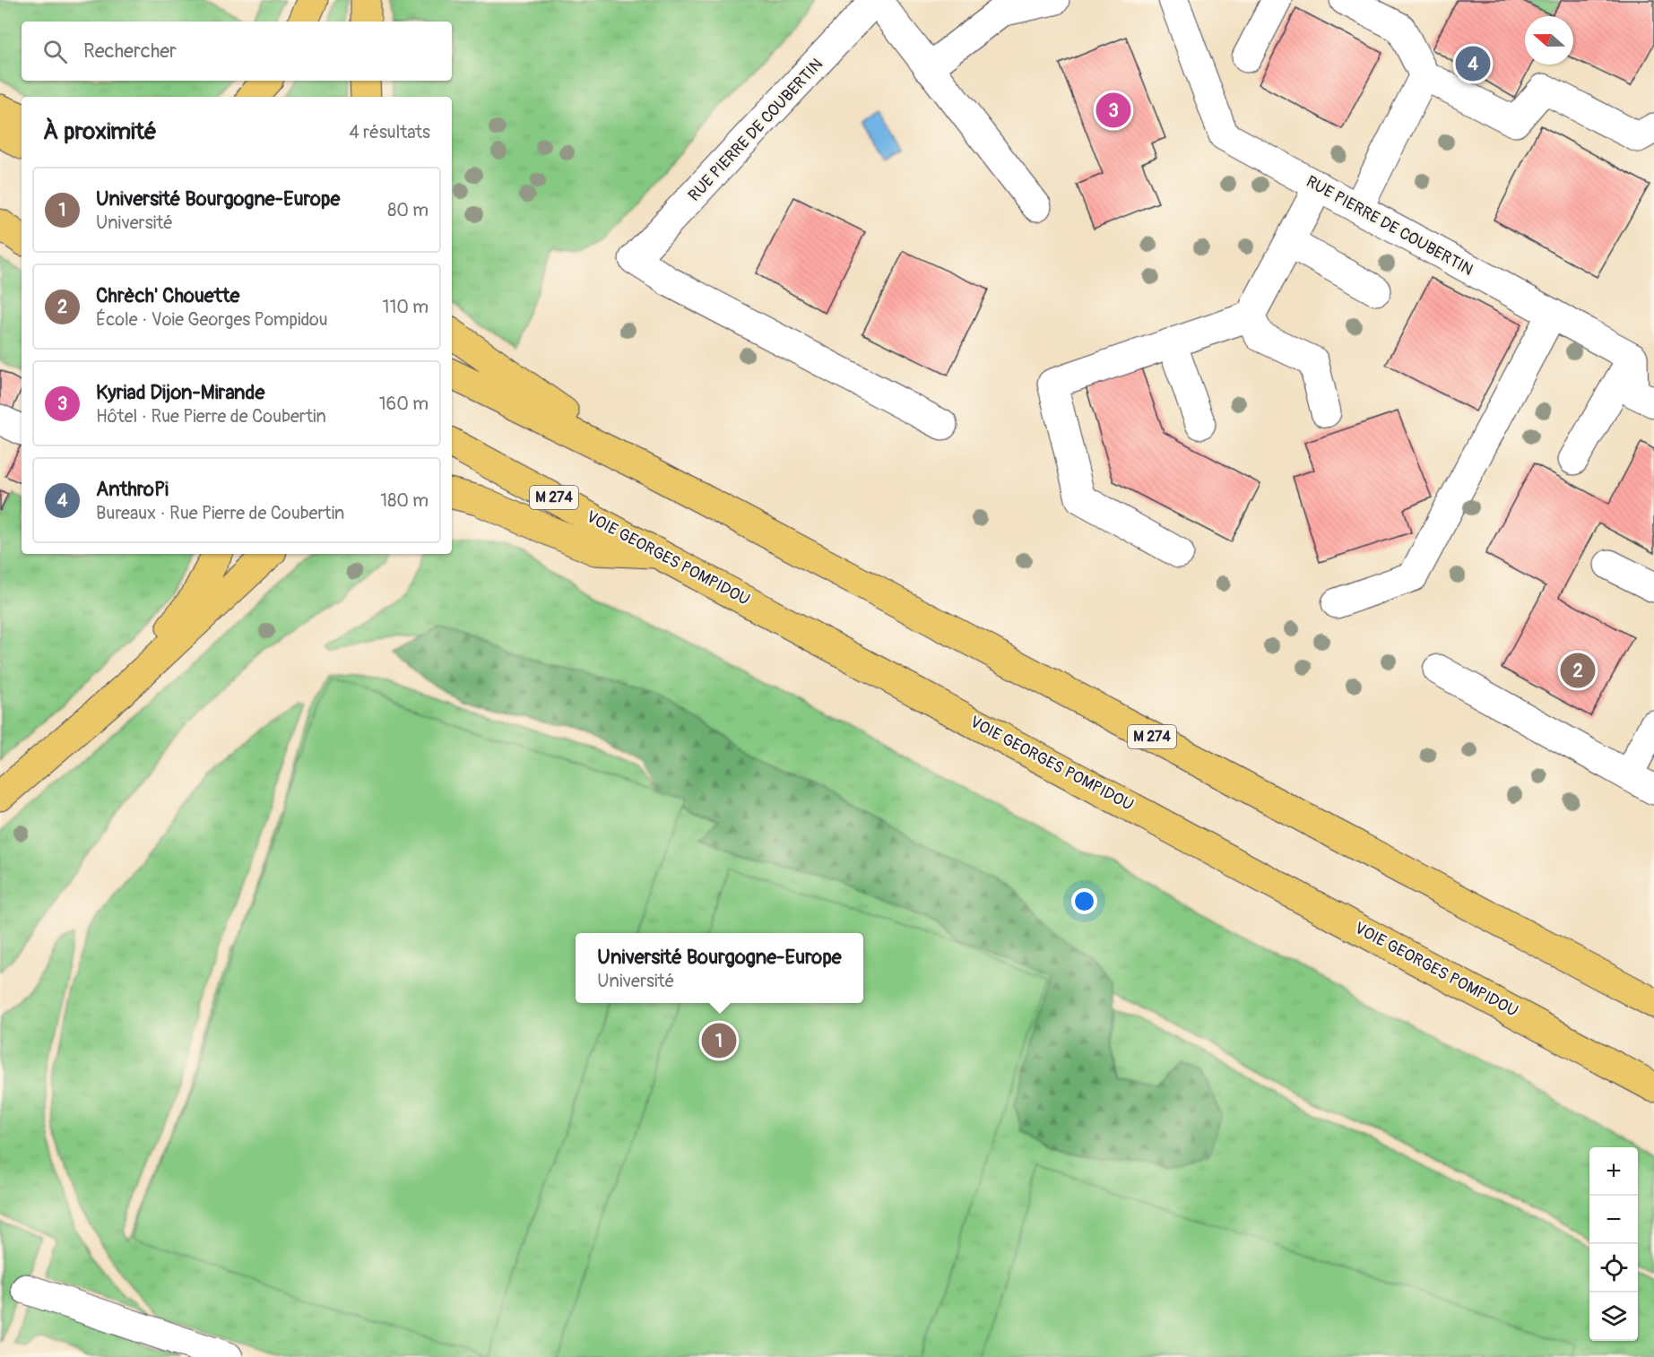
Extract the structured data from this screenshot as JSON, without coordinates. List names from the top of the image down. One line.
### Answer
{"streets":{"main road":["M 274","VOIE GEORGES POMPIDOU"],"street":["RUE PIERRE DE COUBERTIN"]},"north":"left","page":{"search":"Rechercher","pins":["4","3","2","1"],"heading":["À proximité","4 résultats"],"list":[{"mark":"1","name":"Université Bourgogne-Europe","note":"Université","value":"80 m"},{"mark":"2","name":"Chrèch' Chouette","note":"École · Voie Georges Pompidou","value":"110 m"},{"mark":"3","name":"Kyriad Dijon-Mirande","note":"Hôtel · Rue Pierre de Coubertin","value":"160 m"},{"mark":"4","name":"AnthroPi","note":"Bureaux · Rue Pierre de Coubertin","value":"180 m"}],"popup":["Université Bourgogne-Europe","Université"],"map_buttons":["+","−"]}}
